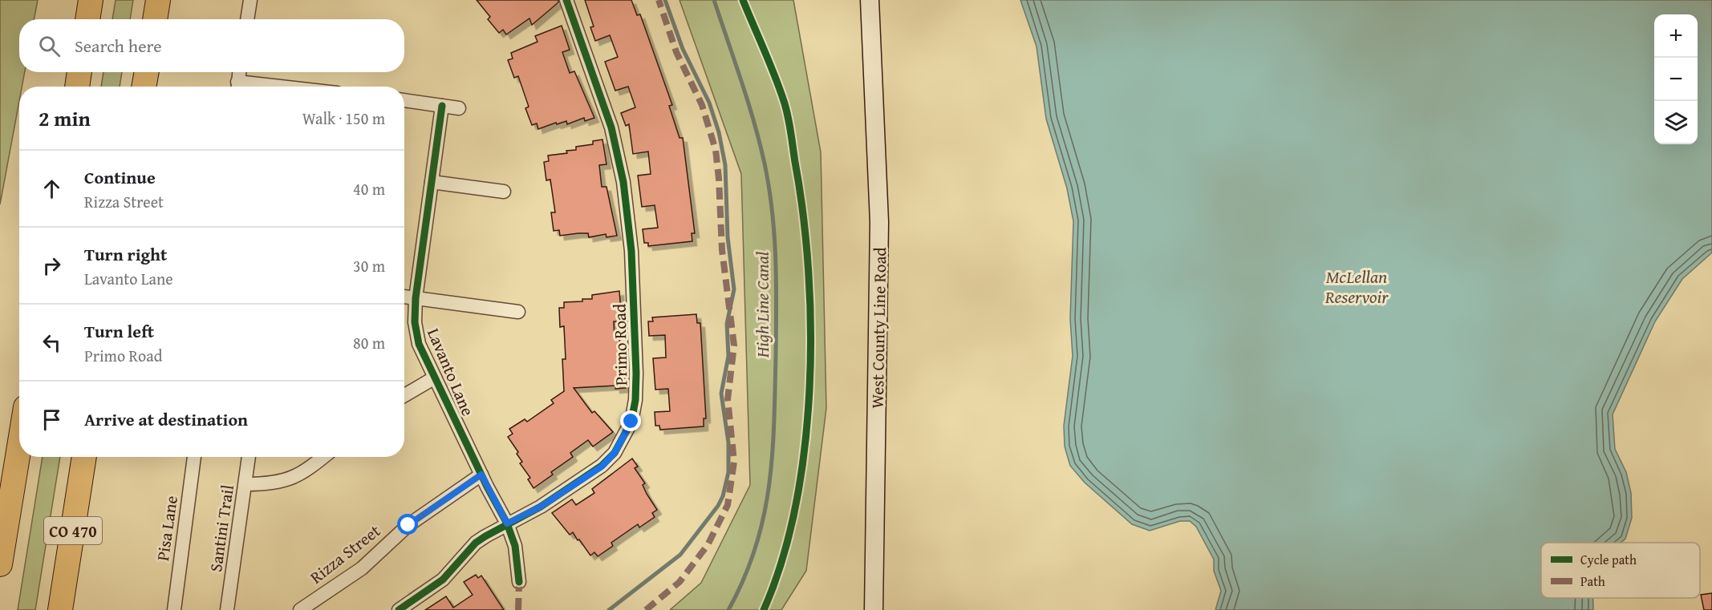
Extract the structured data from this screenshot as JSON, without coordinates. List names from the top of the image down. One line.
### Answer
{"streets":{"highway":["CO 470"],"main road":["West County Line Road"],"street":["Primo Road","Lavanto Lane","Pisa Lane","Santini Trail","Rizza Street"]},"crossings":[["Primo Road","Lavanto Lane"],["Lavanto Lane","Rizza Street"]],"water":["McLellan Reservoir","High Line Canal"],"legend":["Cycle path","Path"],"page":{"map_buttons":["+","−"],"search":"Search here","heading":["2 min","Walk · 150 m"],"list":[["Continue","Rizza Street","40 m"],["Turn right","Lavanto Lane","30 m"],["Turn left","Primo Road","80 m"],"Arrive at destination"]}}
